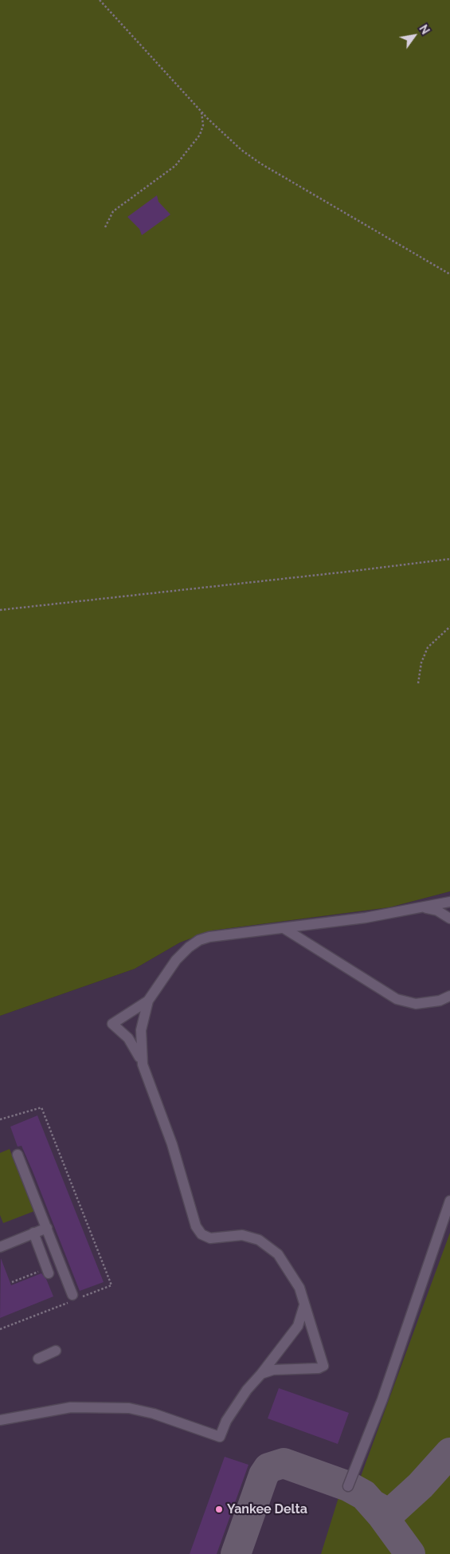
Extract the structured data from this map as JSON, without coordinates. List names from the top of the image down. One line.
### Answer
{"places":["Yankee Delta"],"north":"top right"}
